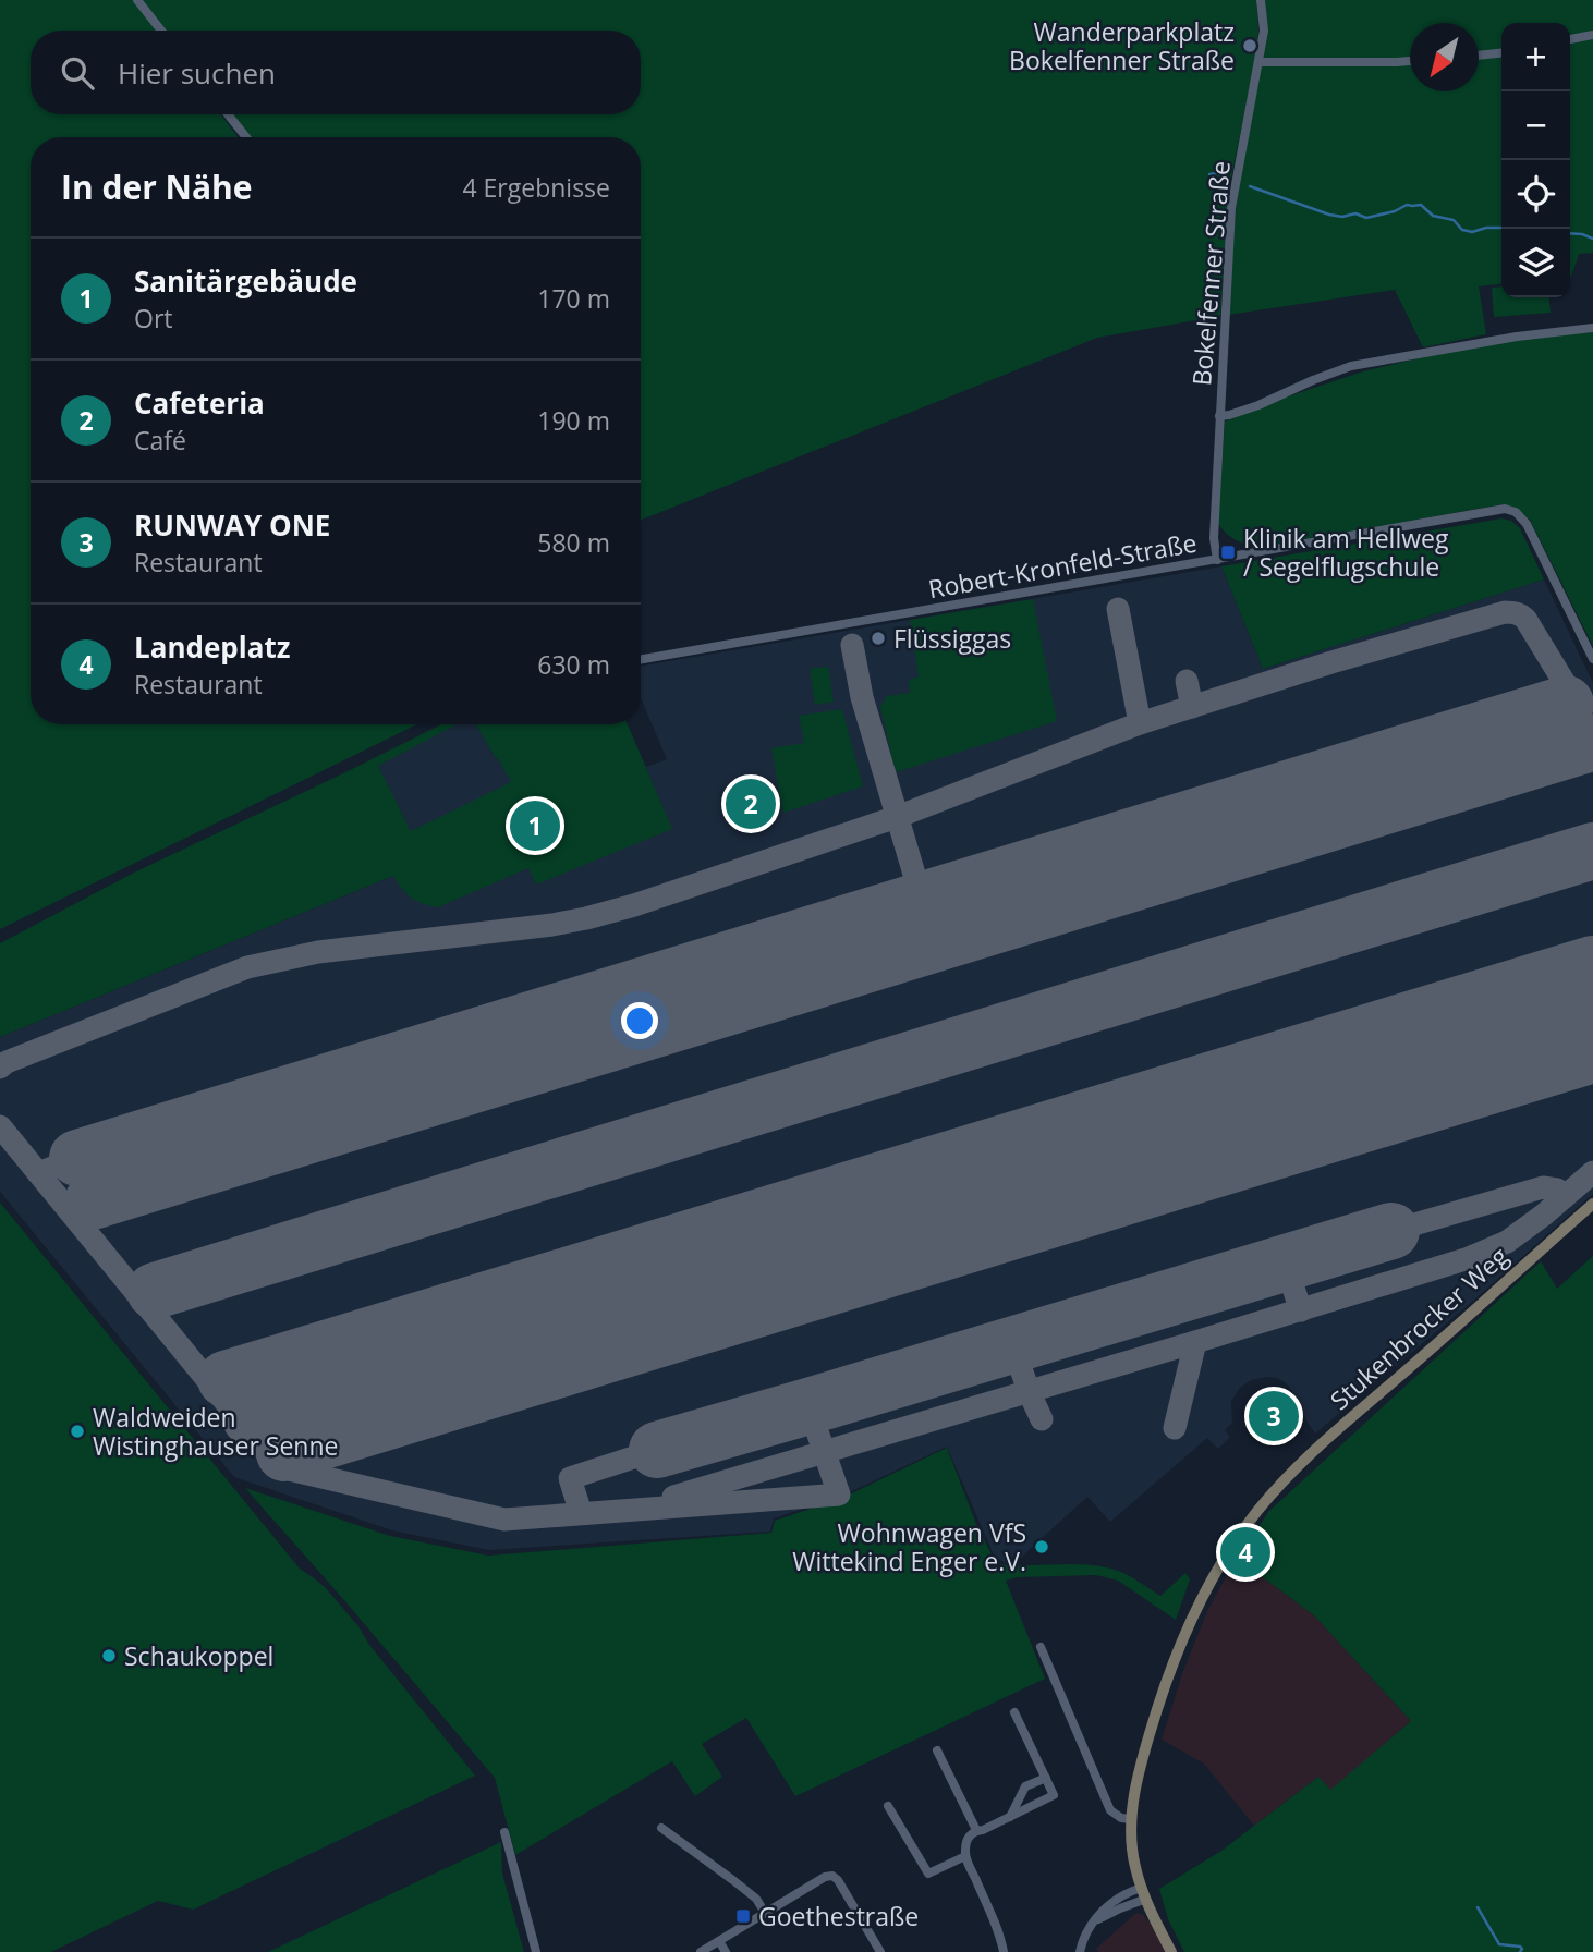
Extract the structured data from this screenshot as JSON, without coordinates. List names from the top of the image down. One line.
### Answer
{"streets":{"street":["Bokelfenner Straße","Robert-Kronfeld-Straße","Stukenbrocker Weg"]},"crossings":[["Bokelfenner Straße","Robert-Kronfeld-Straße"]],"places":{"other":["Wanderparkplatz Bokelfenner Straße","Flüssiggas","Waldweiden Wistinghauser Senne","Wohnwagen VfS Wittekind Enger e.V.","Schaukoppel"],"transit":["Klinik am Hellweg / Segelflugschule","Goethestraße"]},"north":"bottom left","page":{"map_buttons":["+","−"],"search":"Hier suchen","heading":["In der Nähe","4 Ergebnisse"],"list":[{"mark":"1","name":"Sanitärgebäude","note":"Ort","value":"170 m"},{"mark":"2","name":"Cafeteria","note":"Café","value":"190 m"},{"mark":"3","name":"RUNWAY ONE","note":"Restaurant","value":"580 m"},{"mark":"4","name":"Landeplatz","note":"Restaurant","value":"630 m"}],"pins":["2","1","3","4"]}}
